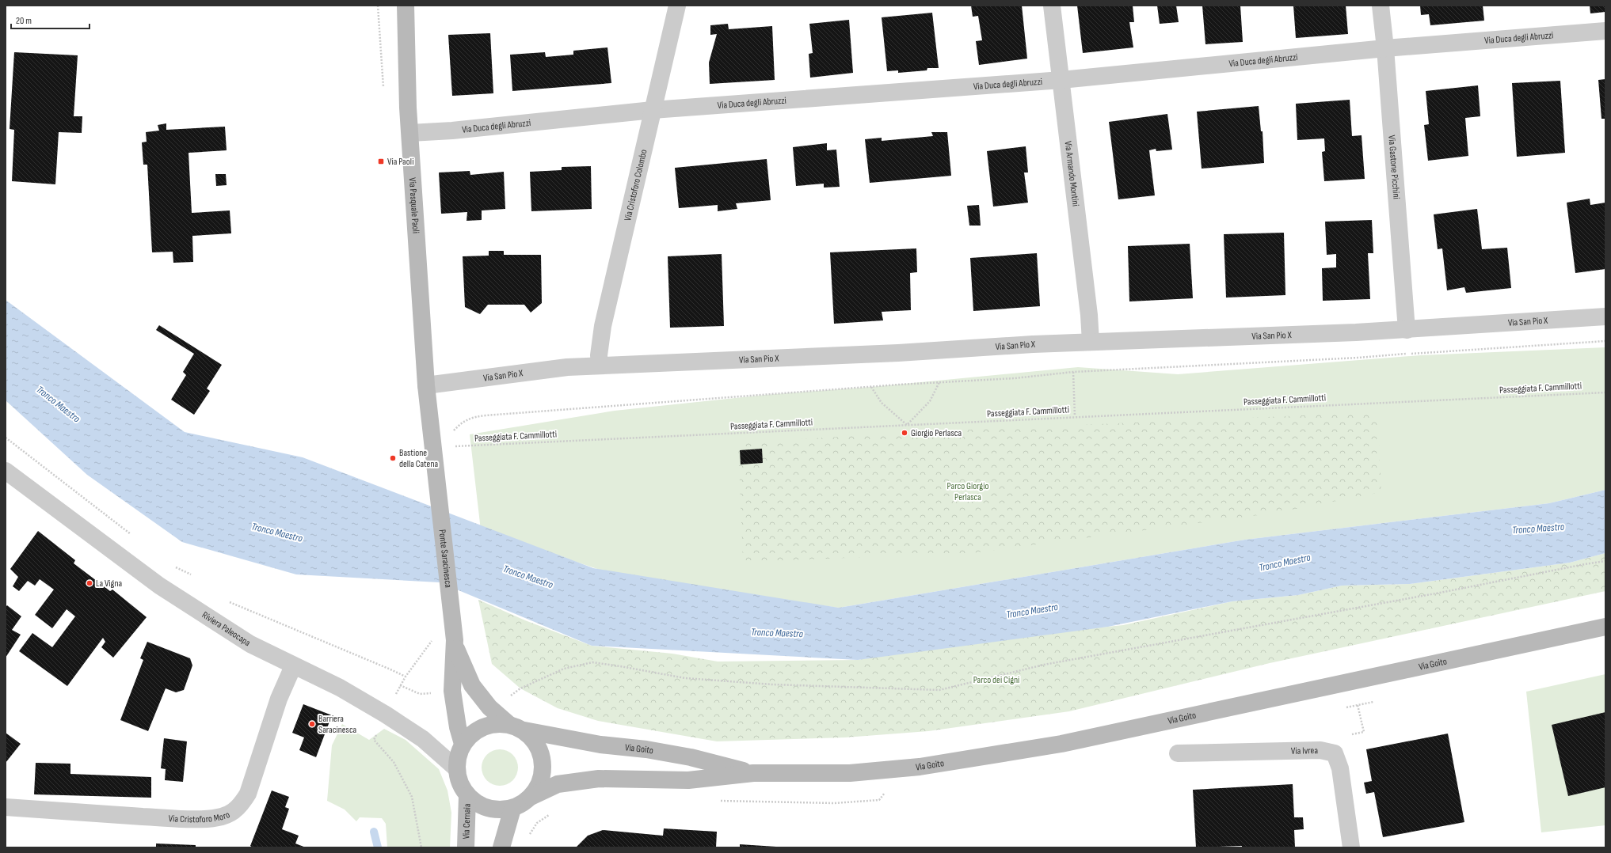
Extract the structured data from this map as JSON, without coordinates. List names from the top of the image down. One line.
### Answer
{"streets":{"main road":["Via Pasquale Paoli","Ponte Saracinesca","Via Goito","Via Cernaia"],"street":["Via Duca degli Abruzzi","Via Gastone Picchini","Via Armando Montini","Via Cristoforo Colombo","Via San Pio X","Riviera Paleocapa","Via Ivrea","Via Cristoforo Moro"],"path":["Passeggiata F. Cammillotti"]},"crossings":[["Via Duca degli Abruzzi","Via Gastone Picchini"],["Via Duca degli Abruzzi","Via Armando Montini"],["Via Duca degli Abruzzi","Via Cristoforo Colombo"],["Via Duca degli Abruzzi","Via Pasquale Paoli"],["Via Gastone Picchini","Via San Pio X"],["Via Armando Montini","Via San Pio X"],["Via Cristoforo Colombo","Via San Pio X"],["Via Pasquale Paoli","Via San Pio X"],["Via Pasquale Paoli","Ponte Saracinesca"],["Via San Pio X","Ponte Saracinesca"],["Riviera Paleocapa","Via Goito"],["Riviera Paleocapa","Via Cristoforo Moro"],["Riviera Paleocapa","Via Cernaia"],["Via Goito","Via Cernaia"]],"water":["Tronco Maestro"],"parks":["Parco Giorgio Perlasca","Parco dei Cigni"],"places":{"transit":["Via Paoli"],"other":["Giorgio Perlasca","Bastione della Catena","La Vigna","Barriera Saracinesca"]},"scale_bar":"20 m"}
